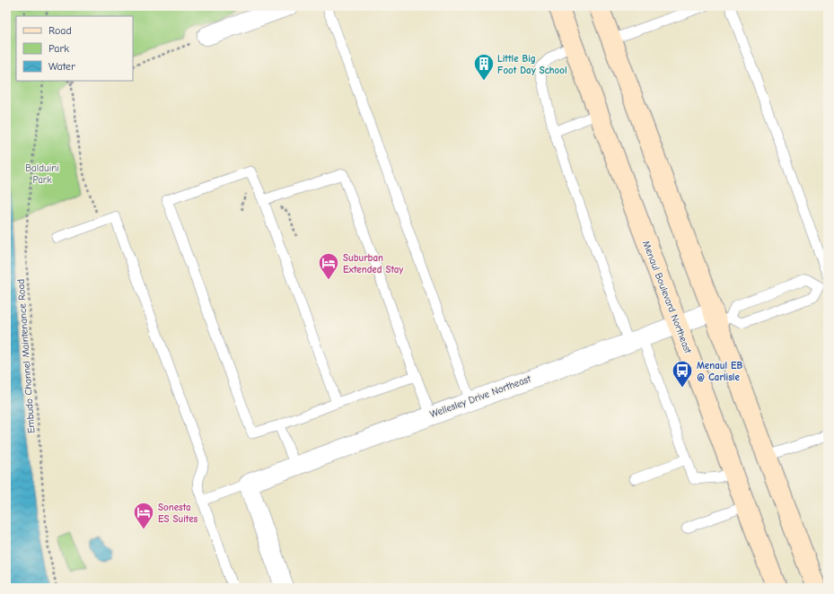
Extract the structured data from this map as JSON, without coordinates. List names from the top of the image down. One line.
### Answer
{"streets":{"main road":["Menaul Boulevard Northeast"],"street":["Wellesley Drive Northeast"],"path":["Embudo Channel Maintenance Road"]},"crossings":[["Menaul Boulevard Northeast","Wellesley Drive Northeast"]],"parks":["Balduini Park"],"places":{"building":["Little Big Foot Day School"],"hotel":["Suburban Extended Stay","Sonesta ES Suites"],"bus stop":["Menaul EB @ Carlisle"]},"legend":["Road","Park","Water"]}
